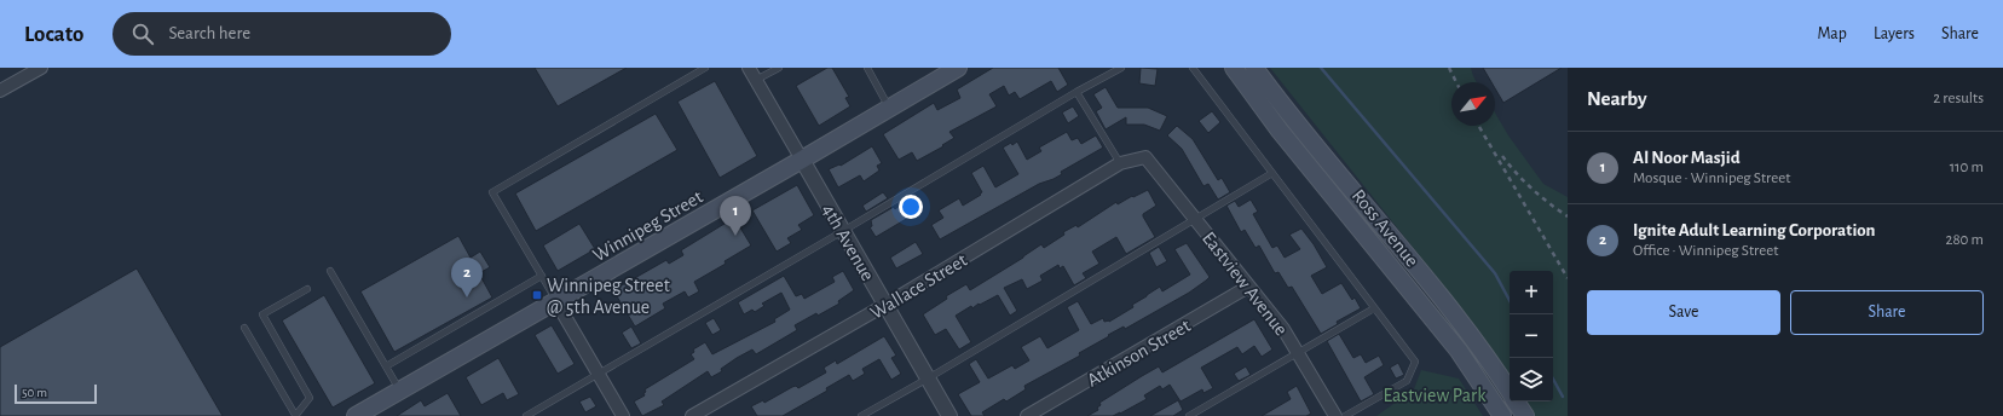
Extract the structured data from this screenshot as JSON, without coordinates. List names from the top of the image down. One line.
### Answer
{"streets":{"main road":["Winnipeg Street","Ross Avenue"],"street":["4th Avenue","Eastview Avenue","Wallace Street","Atkinson Street"]},"crossings":[["Winnipeg Street","4th Avenue"],["4th Avenue","Wallace Street"],["Eastview Avenue","Wallace Street"],["Eastview Avenue","Atkinson Street"]],"parks":["Eastview Park"],"places":{"transit":["Winnipeg Street @ 5th Avenue"]},"scale_bar":"50 m","north":"top right","page":{"header":"Locato","search":"Search here","nav":["Map","Layers","Share"],"heading":["Nearby","2 results"],"list":[{"mark":"1","name":"Al Noor Masjid","note":"Mosque · Winnipeg Street","value":"110 m"},{"mark":"2","name":"Ignite Adult Learning Corporation","note":"Office · Winnipeg Street","value":"280 m"}],"pins":["1","2"],"map_buttons":["+","−"],"buttons":["Save","Share"],"scale":"50 m"}}
